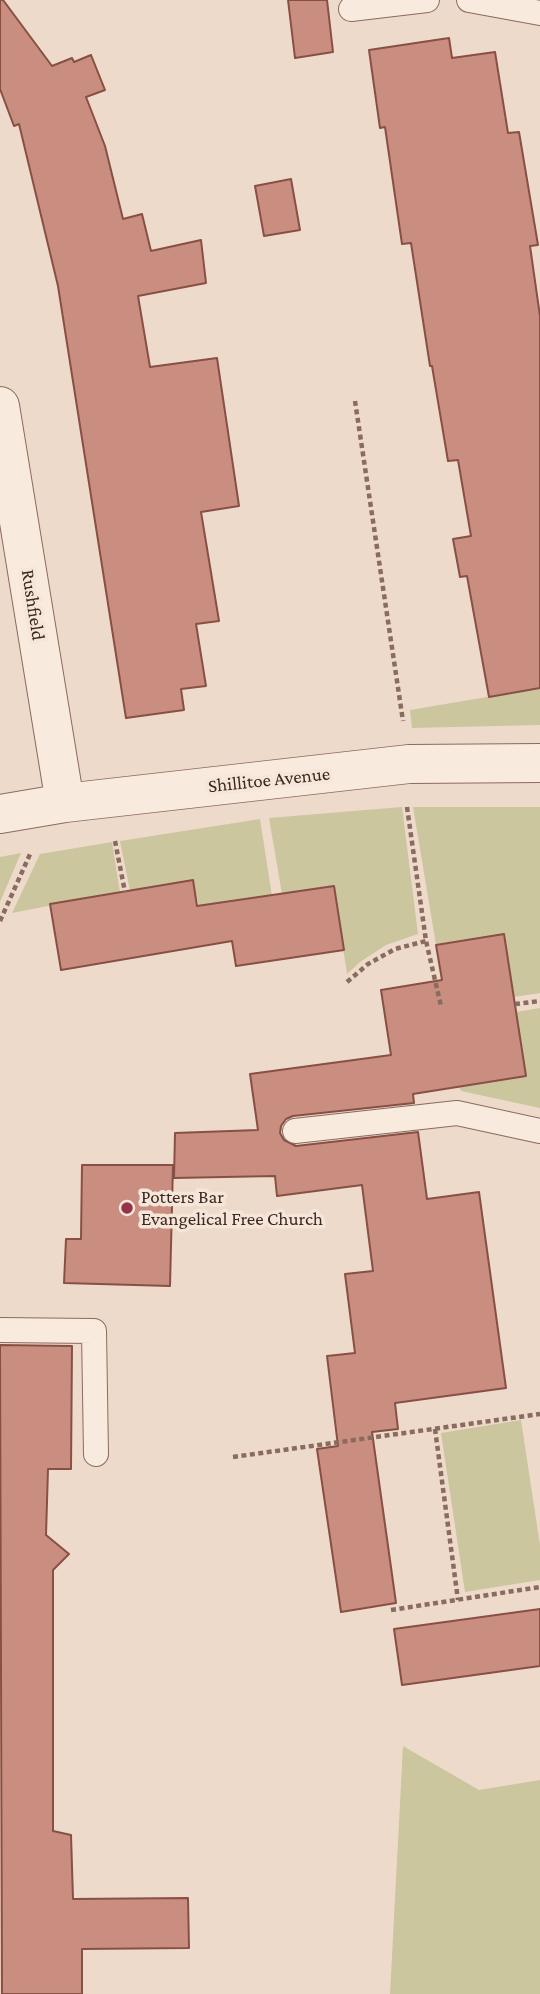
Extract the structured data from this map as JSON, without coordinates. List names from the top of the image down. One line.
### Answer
{"streets":{"street":["Rushfield","Shillitoe Avenue"]},"crossings":[["Rushfield","Shillitoe Avenue"]],"places":["Potters Bar Evangelical Free Church"]}
